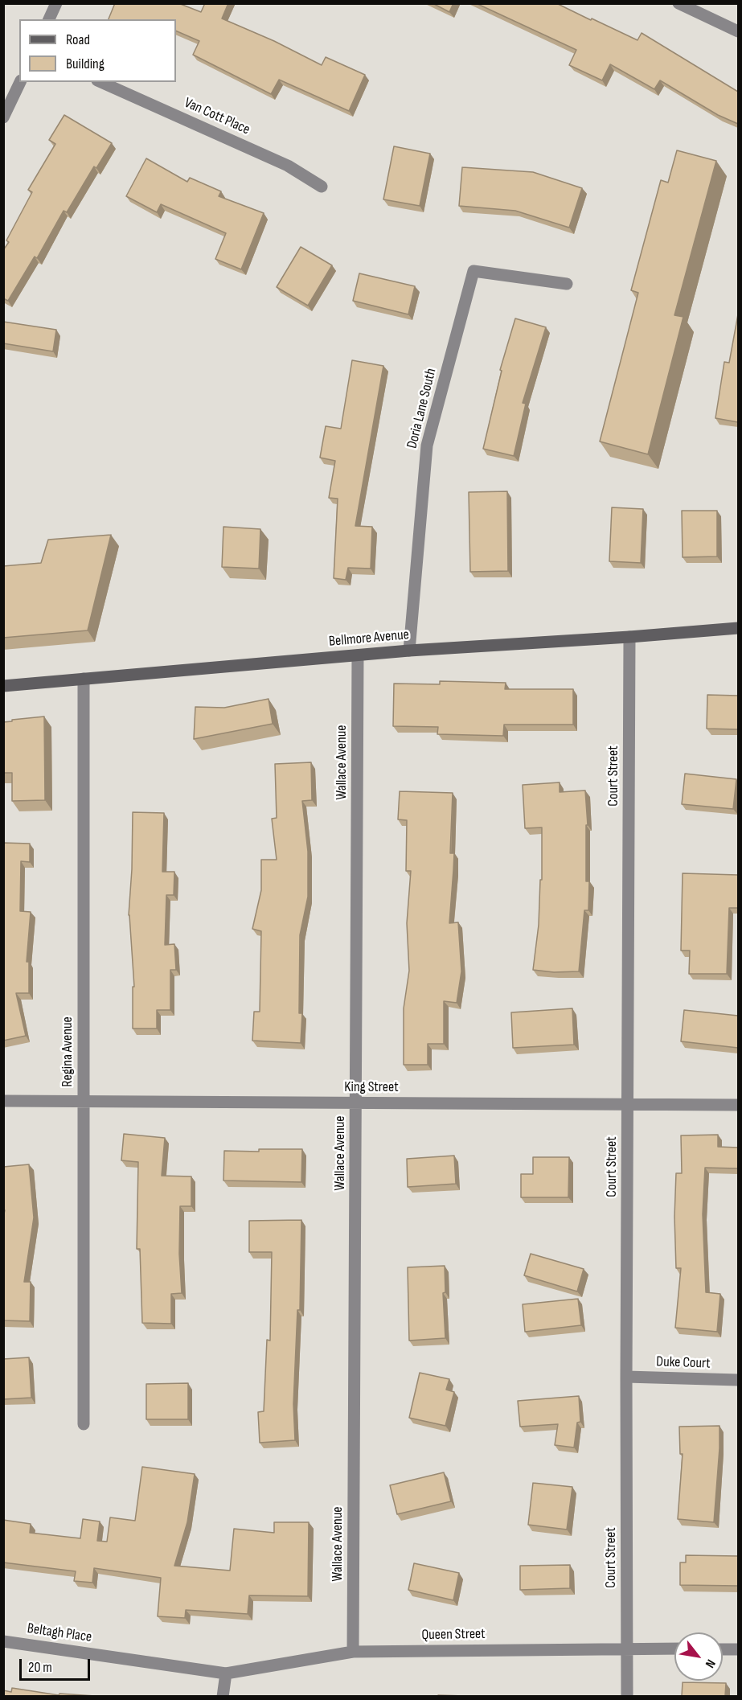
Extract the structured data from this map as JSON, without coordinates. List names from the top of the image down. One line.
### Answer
{"streets":{"main road":["Bellmore Avenue"],"street":["Van Cott Place","Doria Lane South","Wallace Avenue","Court Street","Regina Avenue","King Street","Duke Court","Beltagh Place","Queen Street"]},"crossings":[["Doria Lane South","Bellmore Avenue"],["Bellmore Avenue","Wallace Avenue"],["Bellmore Avenue","Court Street"],["Bellmore Avenue","Regina Avenue"],["Wallace Avenue","King Street"],["Wallace Avenue","Queen Street"],["Court Street","King Street"],["Court Street","Duke Court"],["Court Street","Queen Street"],["Regina Avenue","King Street"],["Beltagh Place","Queen Street"]],"legend":["Road","Building"],"scale_bar":"20 m","north":"bottom right"}
